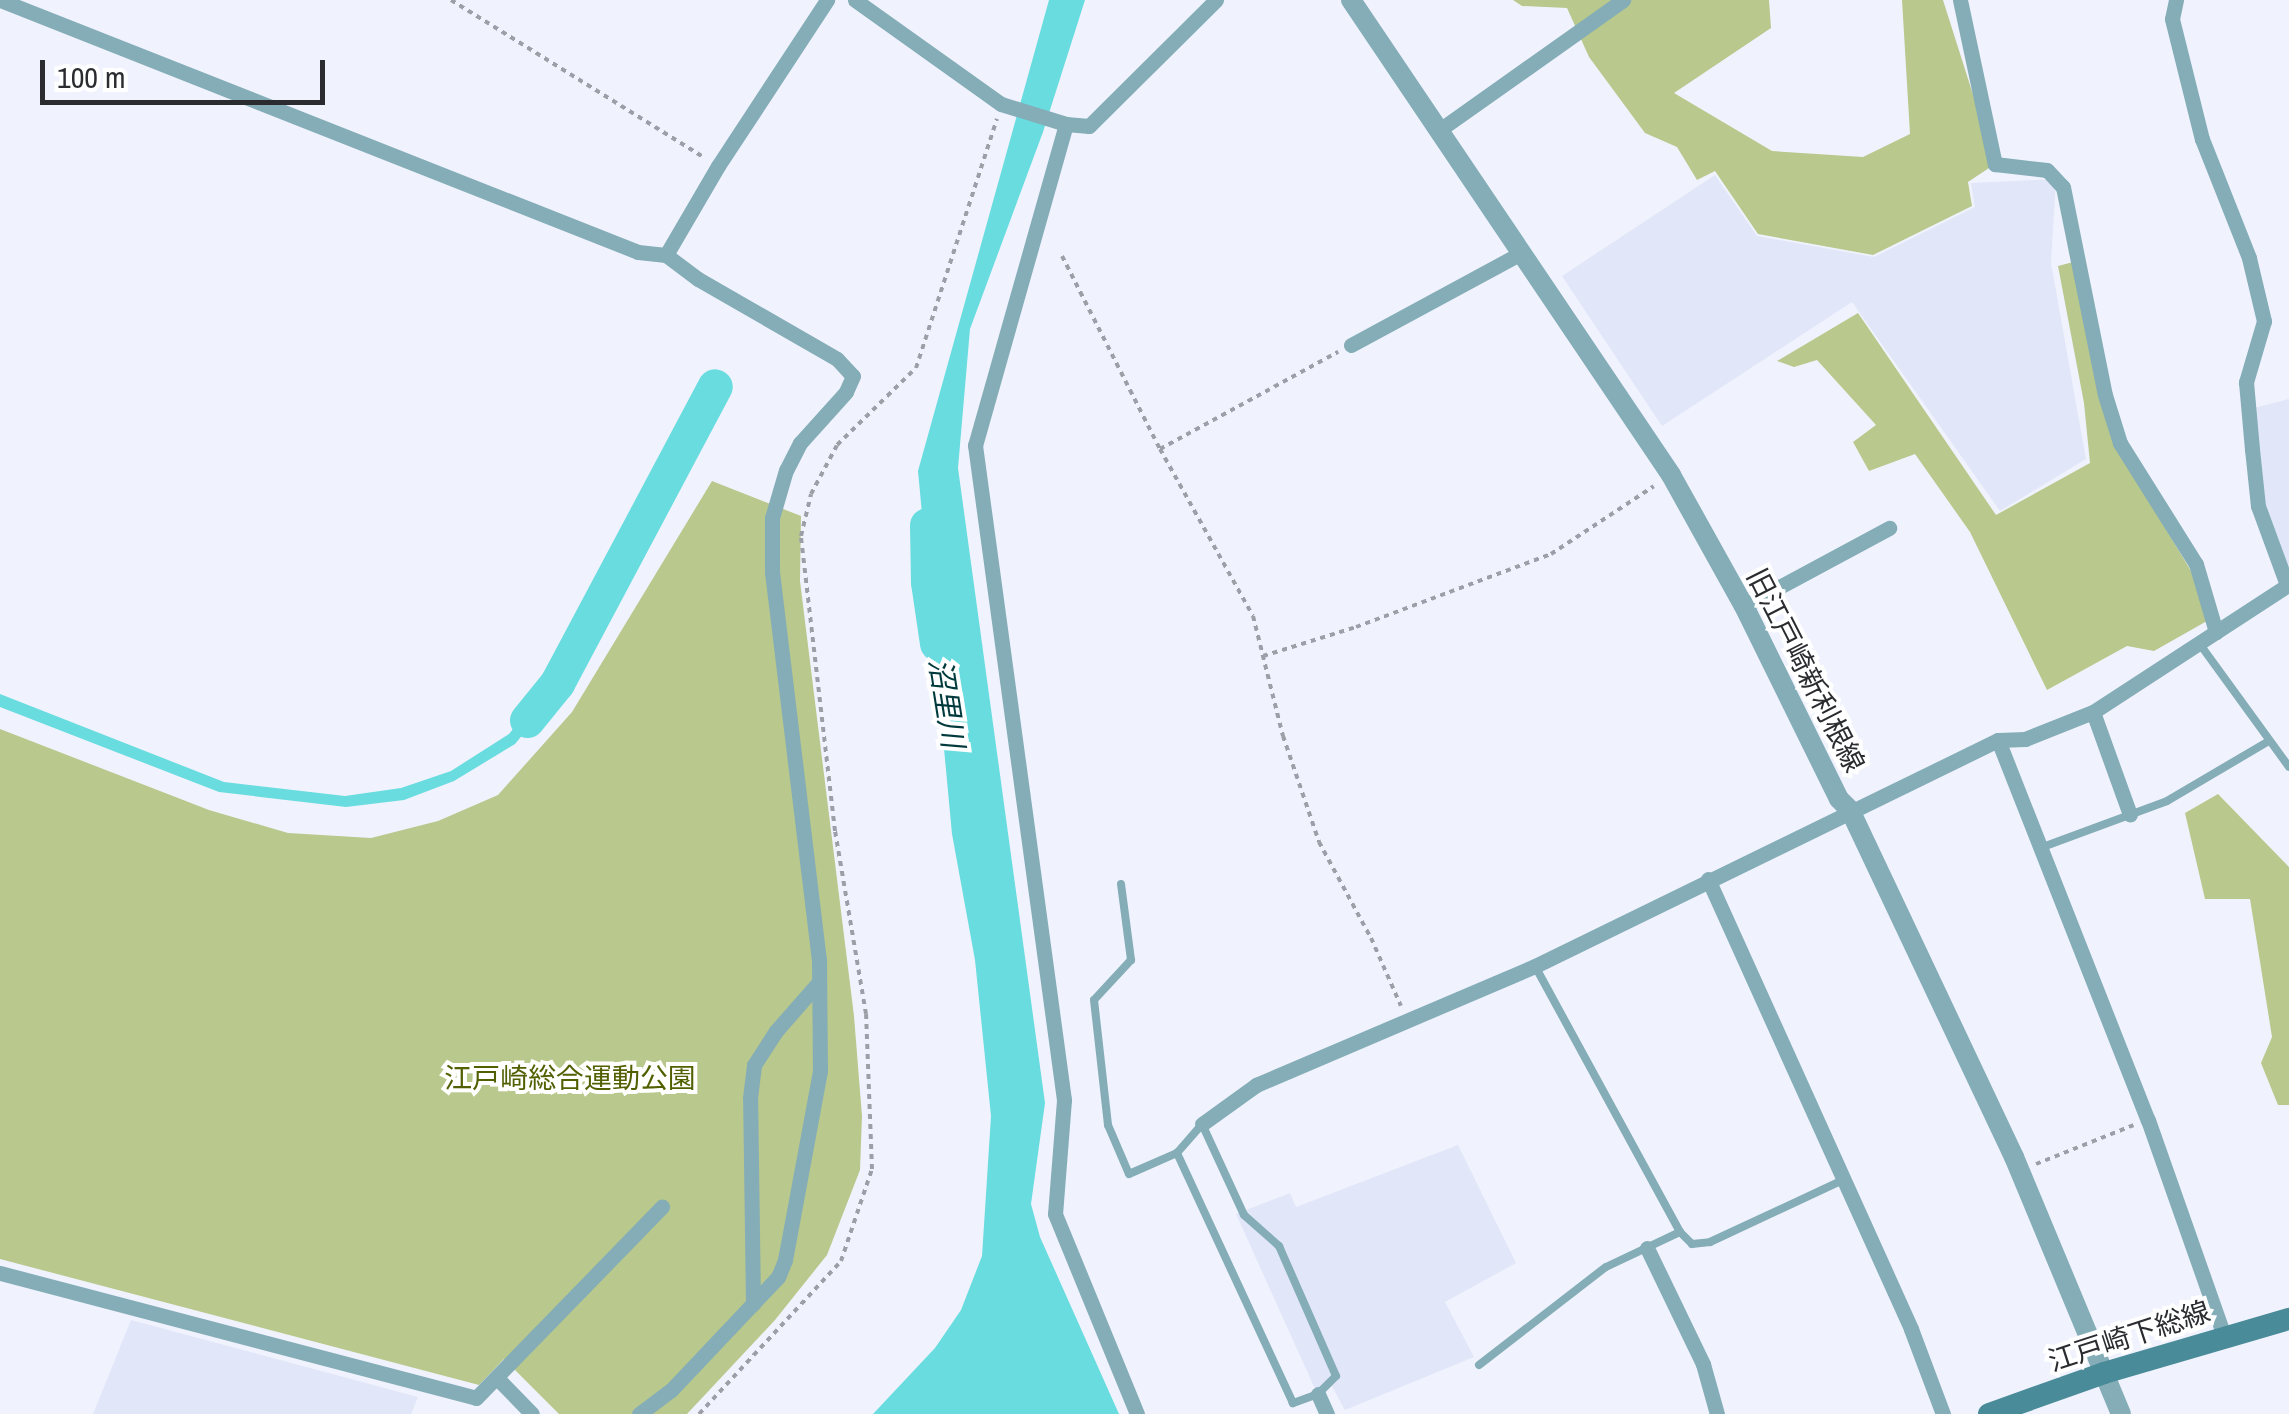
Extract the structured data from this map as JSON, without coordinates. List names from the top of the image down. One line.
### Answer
{"streets":{"main road":["江戸崎下総線"],"street":["旧江戸崎新利根線"]},"crossings":[["旧江戸崎新利根線","江戸崎下総線"]],"water":["沼里川"],"parks":["江戸崎総合運動公園"],"scale_bar":"100 m"}
